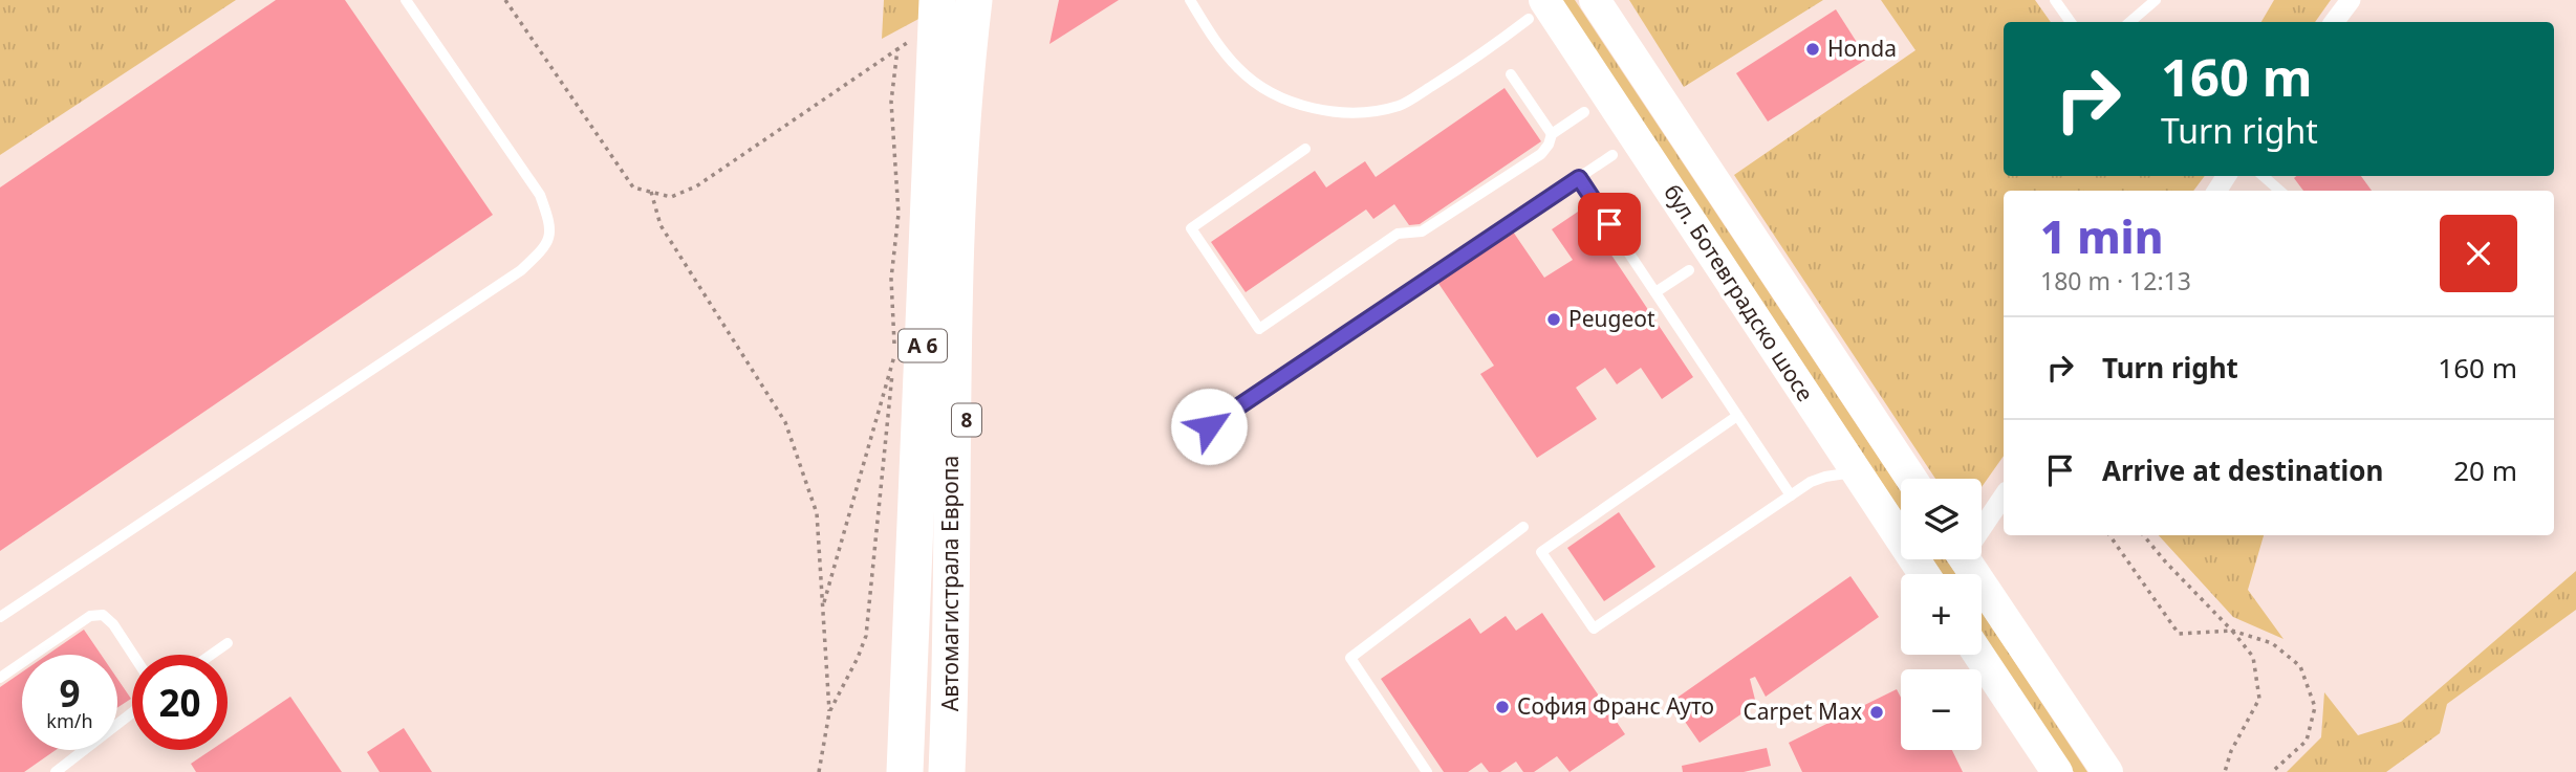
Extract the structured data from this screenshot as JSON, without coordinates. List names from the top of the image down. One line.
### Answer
{"streets":{"highway":["A 6","8","Автомагистрала Европа"],"main road":["бул. Ботевградско шосе"]},"crossings":[["8","Автомагистрала Европа"]],"places":["Honda","Peugeot","София Франс Ауто","Carpet Max"],"page":{"turn":["160 m","Turn right"],"heading":["1 min","180 m · 12:13"],"list":[{"name":"Turn right","value":"160 m"},{"name":"Arrive at destination","value":"20 m"}],"map_buttons":["+","−"],"speed":"9 km/h","limit":"20"}}
